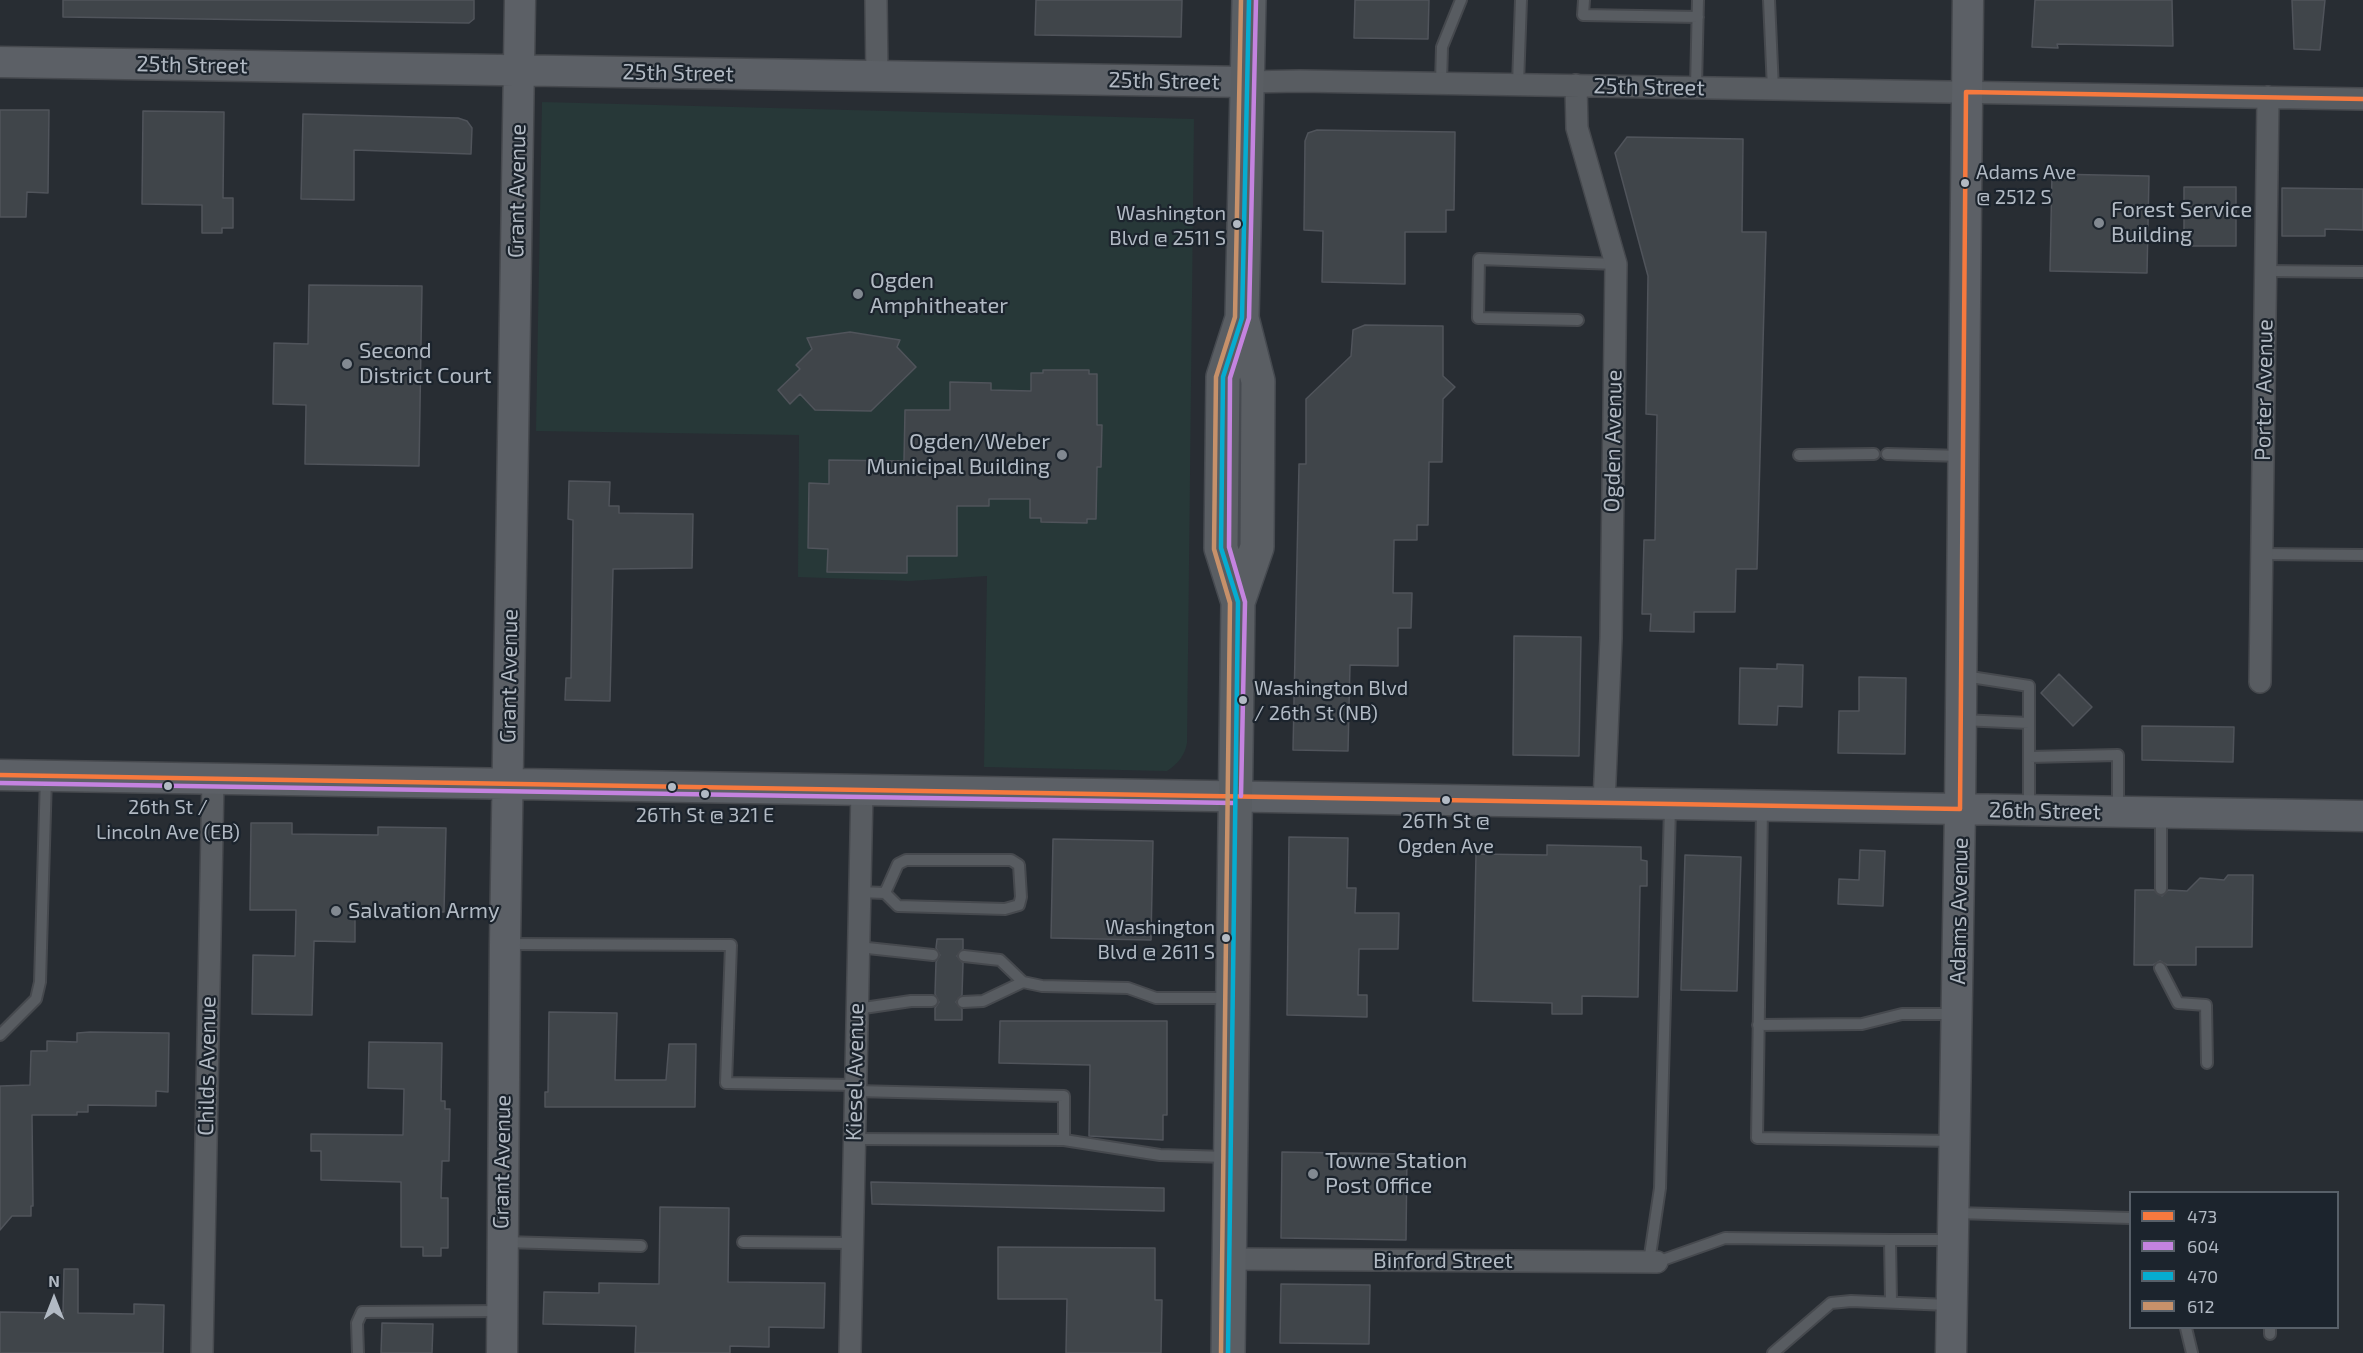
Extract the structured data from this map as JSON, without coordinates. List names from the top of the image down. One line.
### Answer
{"streets":{"street":["25th Street","Grant Avenue","Porter Avenue","Ogden Avenue","26th Street","Adams Avenue","Childs Avenue","Kiesel Avenue","Binford Street"]},"crossings":[["25th Street","Grant Avenue"],["25th Street","Porter Avenue"],["25th Street","Ogden Avenue"],["25th Street","Adams Avenue"],["Grant Avenue","26th Street"],["Ogden Avenue","26th Street"],["26th Street","Adams Avenue"],["26th Street","Childs Avenue"],["26th Street","Kiesel Avenue"]],"places":["Adams Ave @ 2512 S","Forest Service Building","Washington Blvd @ 2511 S","Ogden Amphitheater","Second District Court","Ogden/Weber Municipal Building","Washington Blvd / 26th St (NB)","26th St / Lincoln Ave (EB)","26Th St @ 321 E","26Th St @ Ogden Ave","Salvation Army","Washington Blvd @ 2611 S","Towne Station Post Office"],"lines":["transit line 604","transit line 470","transit line 612","transit line 473"],"legend":["473","604","470","612"],"north":"top"}
